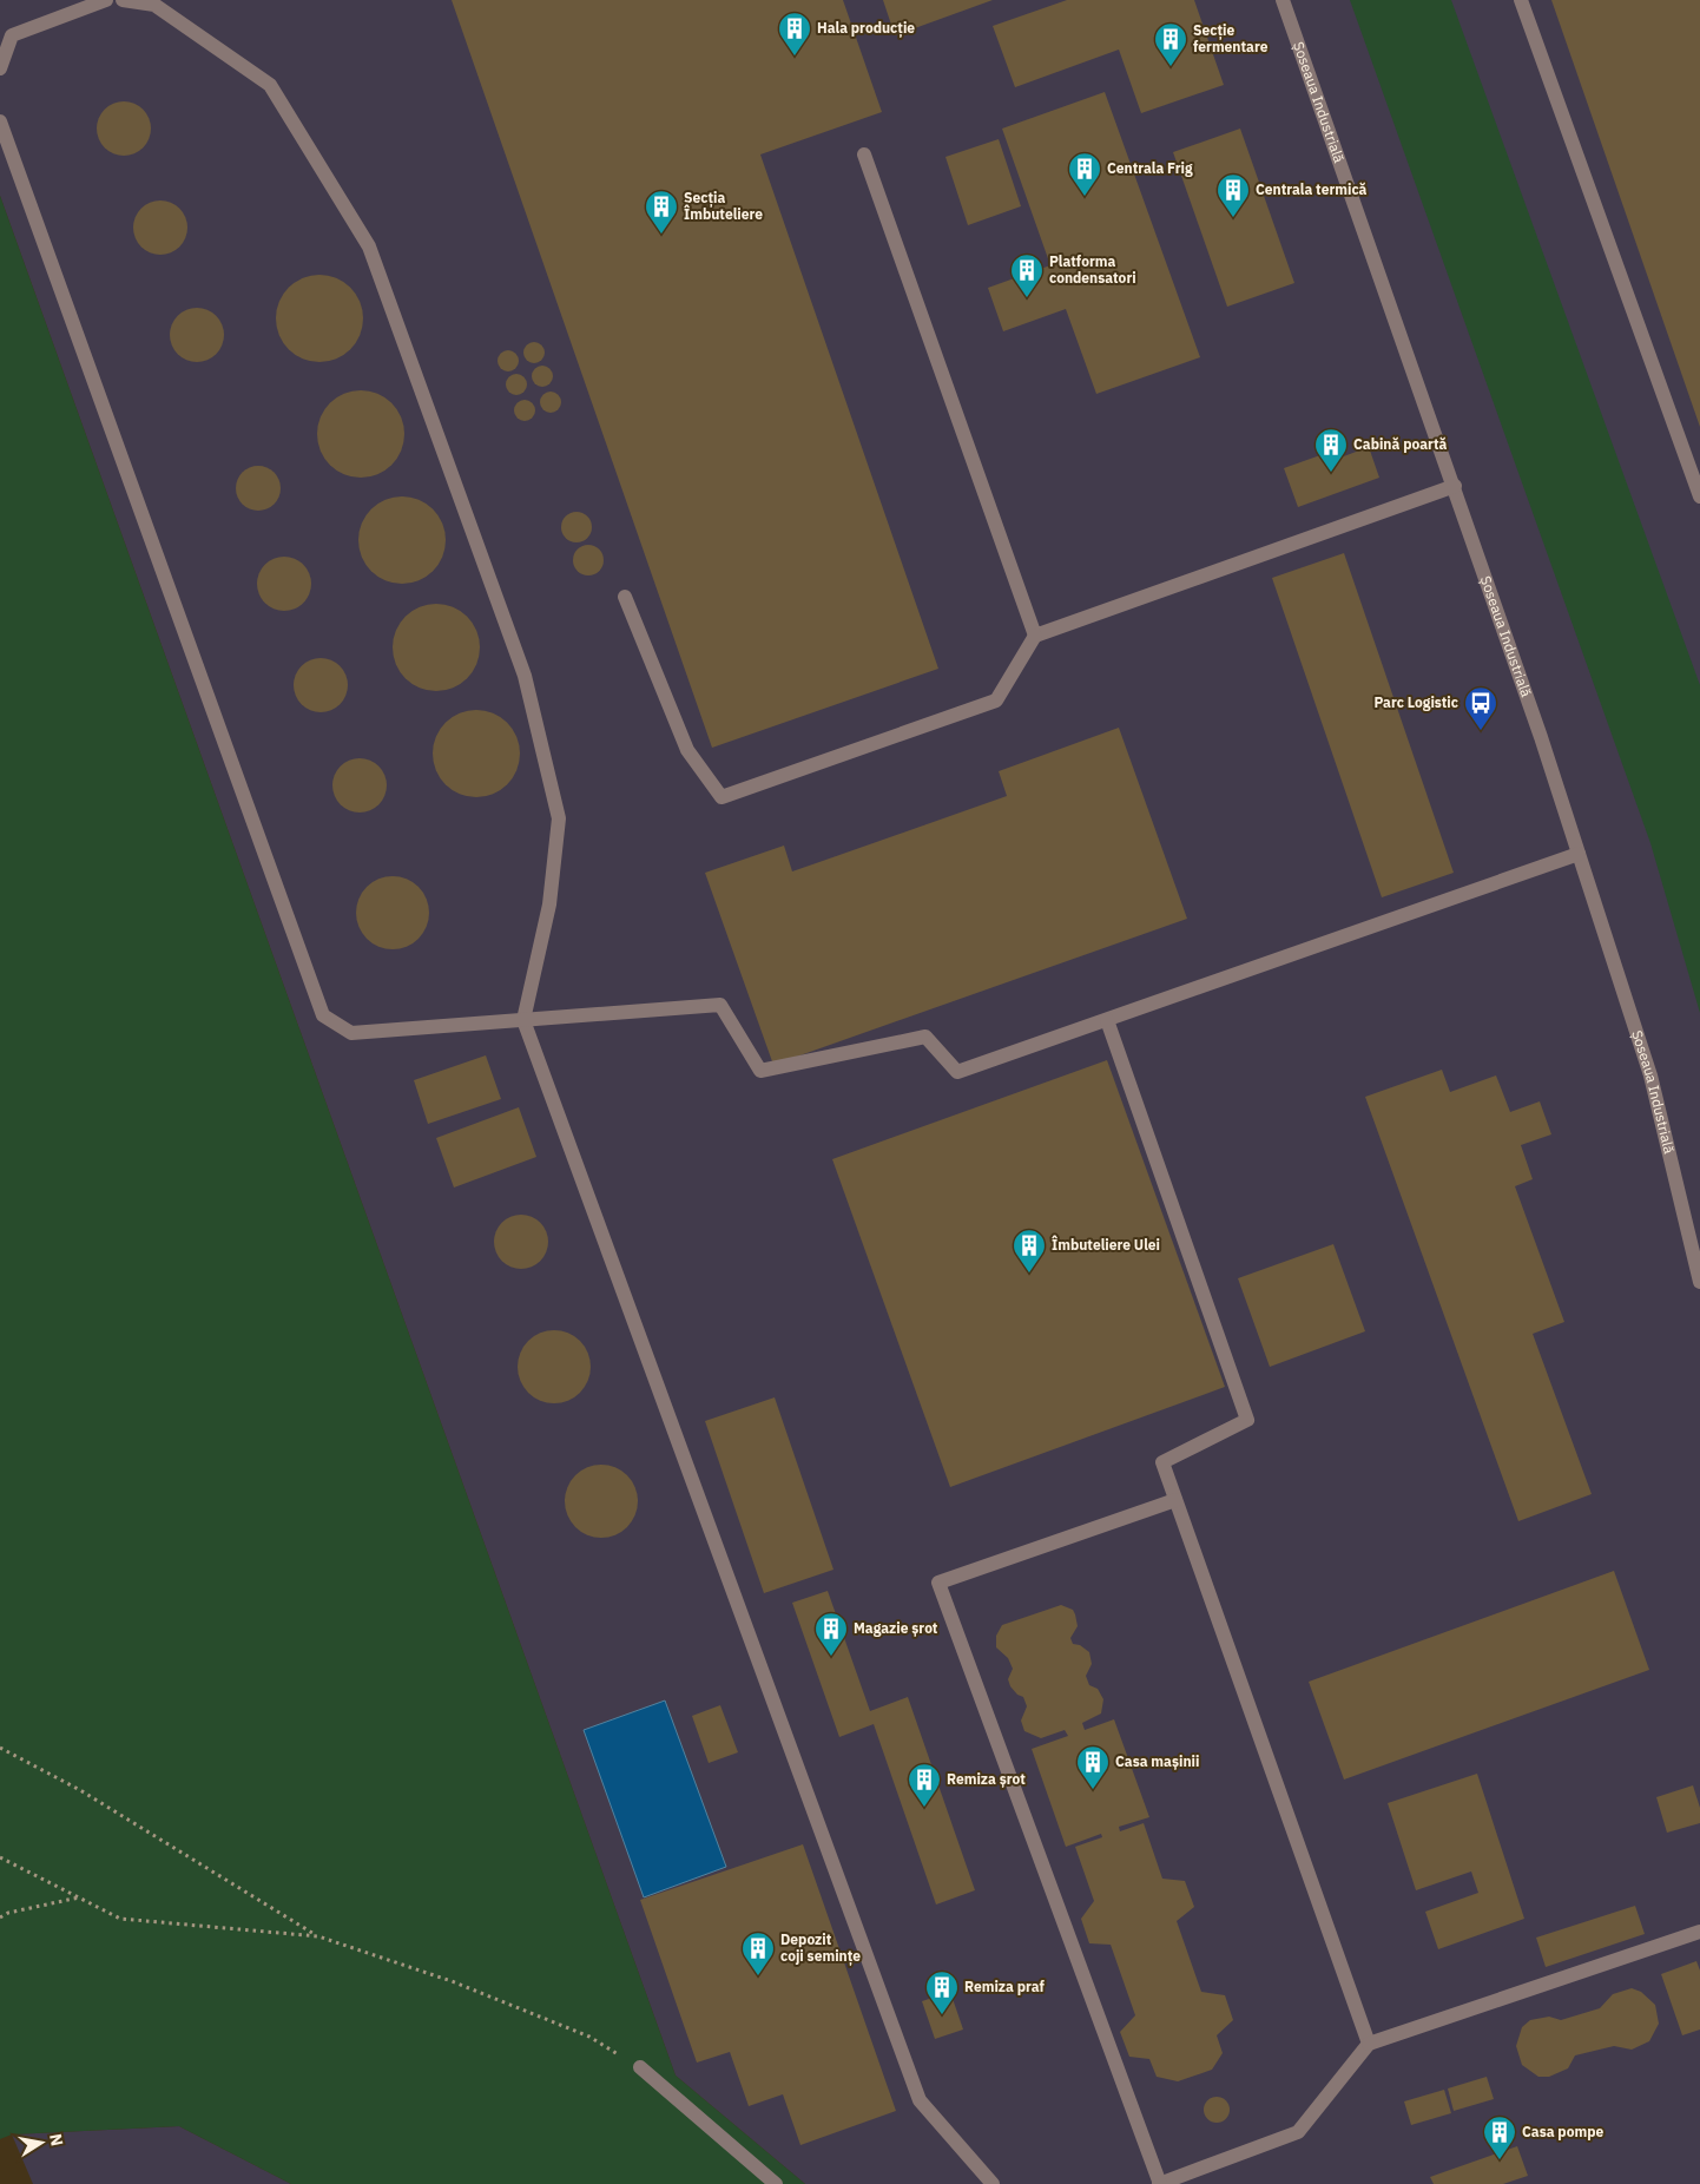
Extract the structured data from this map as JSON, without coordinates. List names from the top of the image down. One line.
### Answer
{"streets":{"street":["Șoseaua Industrială"]},"places":{"building":["Hala producție","Secție fermentare","Centrala Frig","Centrala termică","Secția Îmbuteliere","Platforma condensatori","Cabină poartă","Îmbuteliere Ulei","Magazie șrot","Casa mașinii","Remiza șrot","Depozit coji semințe","Remiza praf","Casa pompe"],"bus stop":["Parc Logistic"]},"north":"right"}
